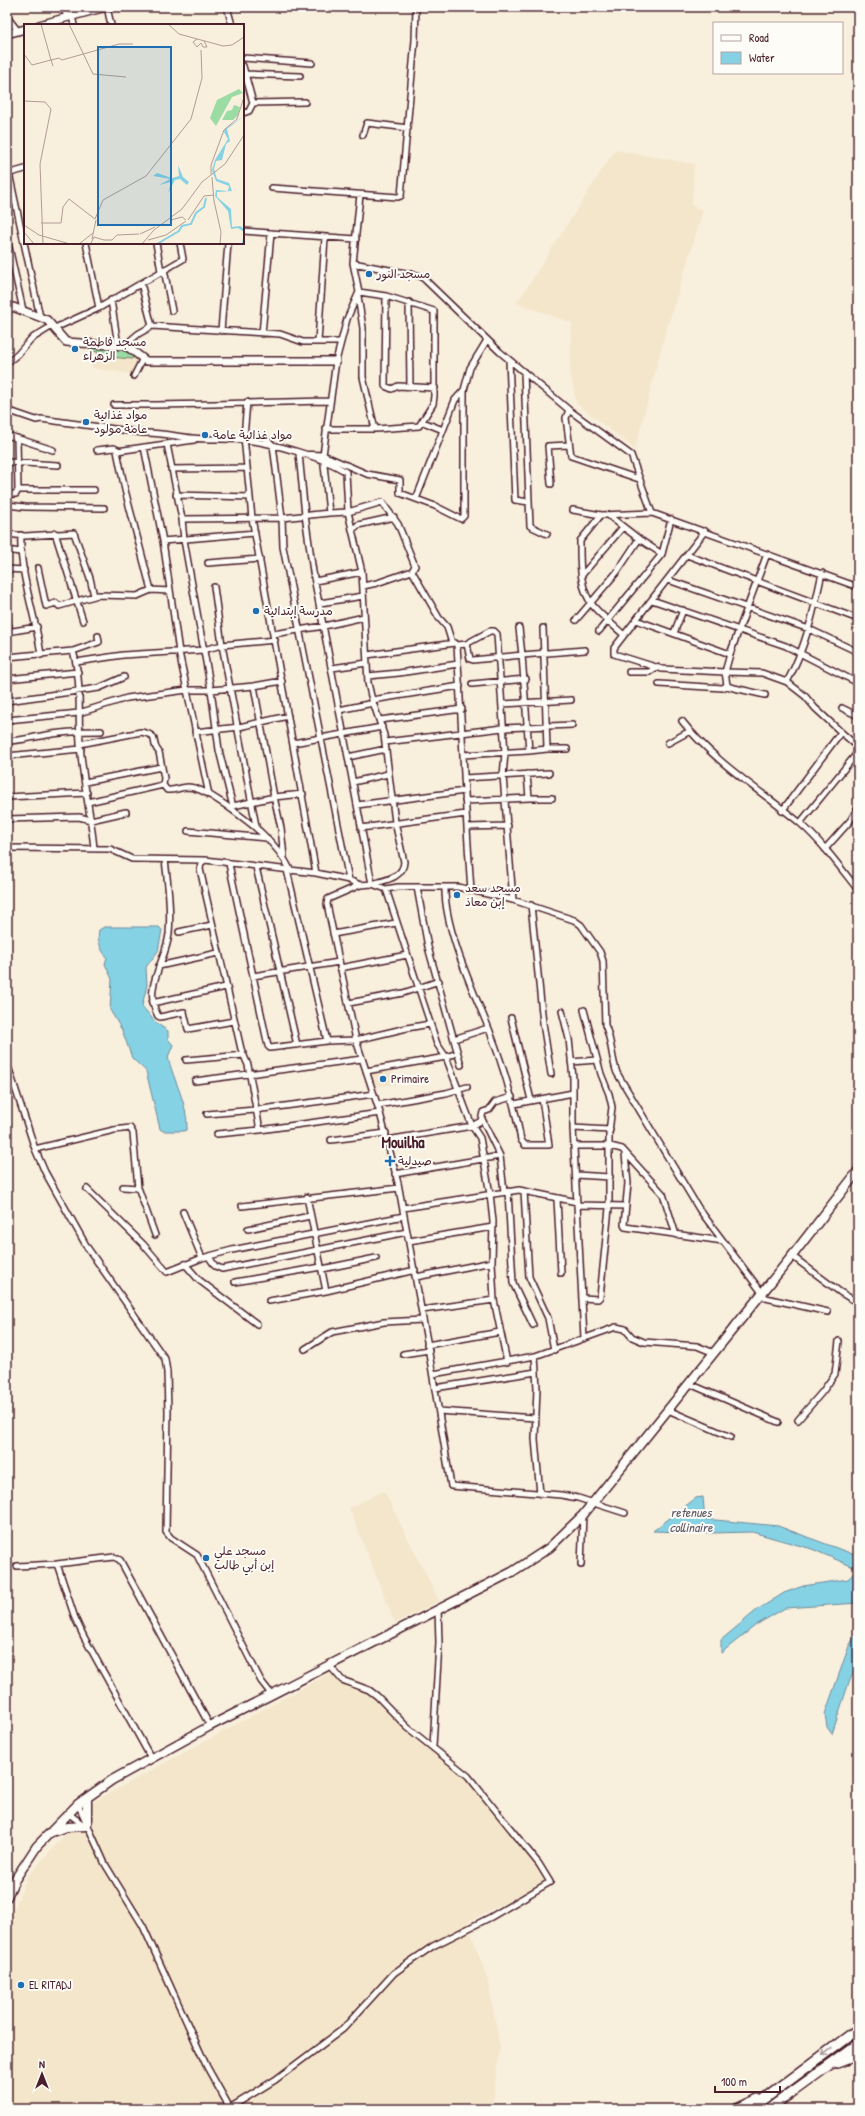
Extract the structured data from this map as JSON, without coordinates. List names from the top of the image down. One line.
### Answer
{"districts":["Mouilha"],"water":["retenues collinaire"],"places":{"other":["مسجد النور","مسجد فاطمة الزهراء","مواد غذائية عامة مولود","مواد غذائية عامة","مدرسة إبتدائية","مسجد سعد إبن معاذ","Primaire","مسجد علي إبن أبي طالب","EL RITADJ"],"health":["صيدلية"]},"legend":["Road","Water"],"scale_bar":"100 m","north":"top"}
